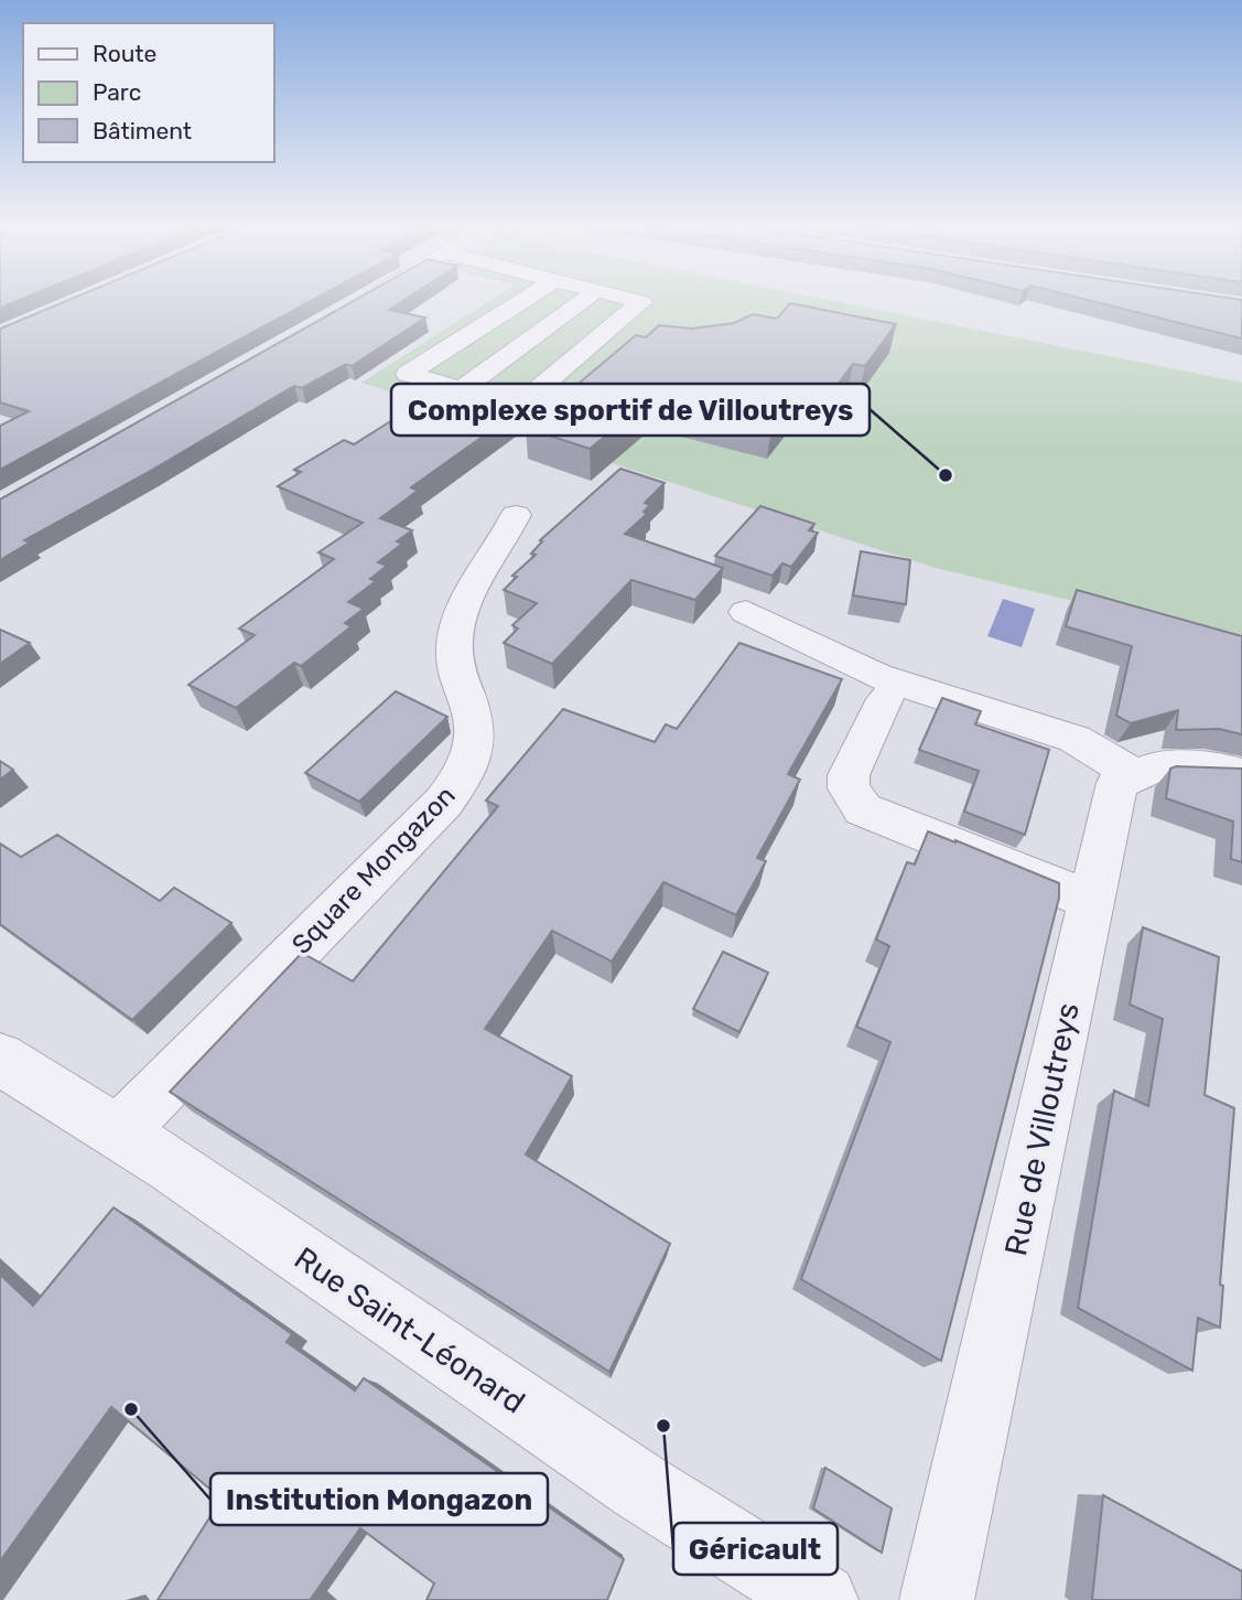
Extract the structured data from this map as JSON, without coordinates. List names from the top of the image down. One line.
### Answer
{"streets":{"street":["Square Mongazon","Rue de Villoutreys","Rue Saint-Léonard"]},"crossings":[["Square Mongazon","Rue Saint-Léonard"]],"places":["Complexe sportif de Villoutreys","Institution Mongazon","Géricault"],"legend":["Route","Parc","Bâtiment"]}
